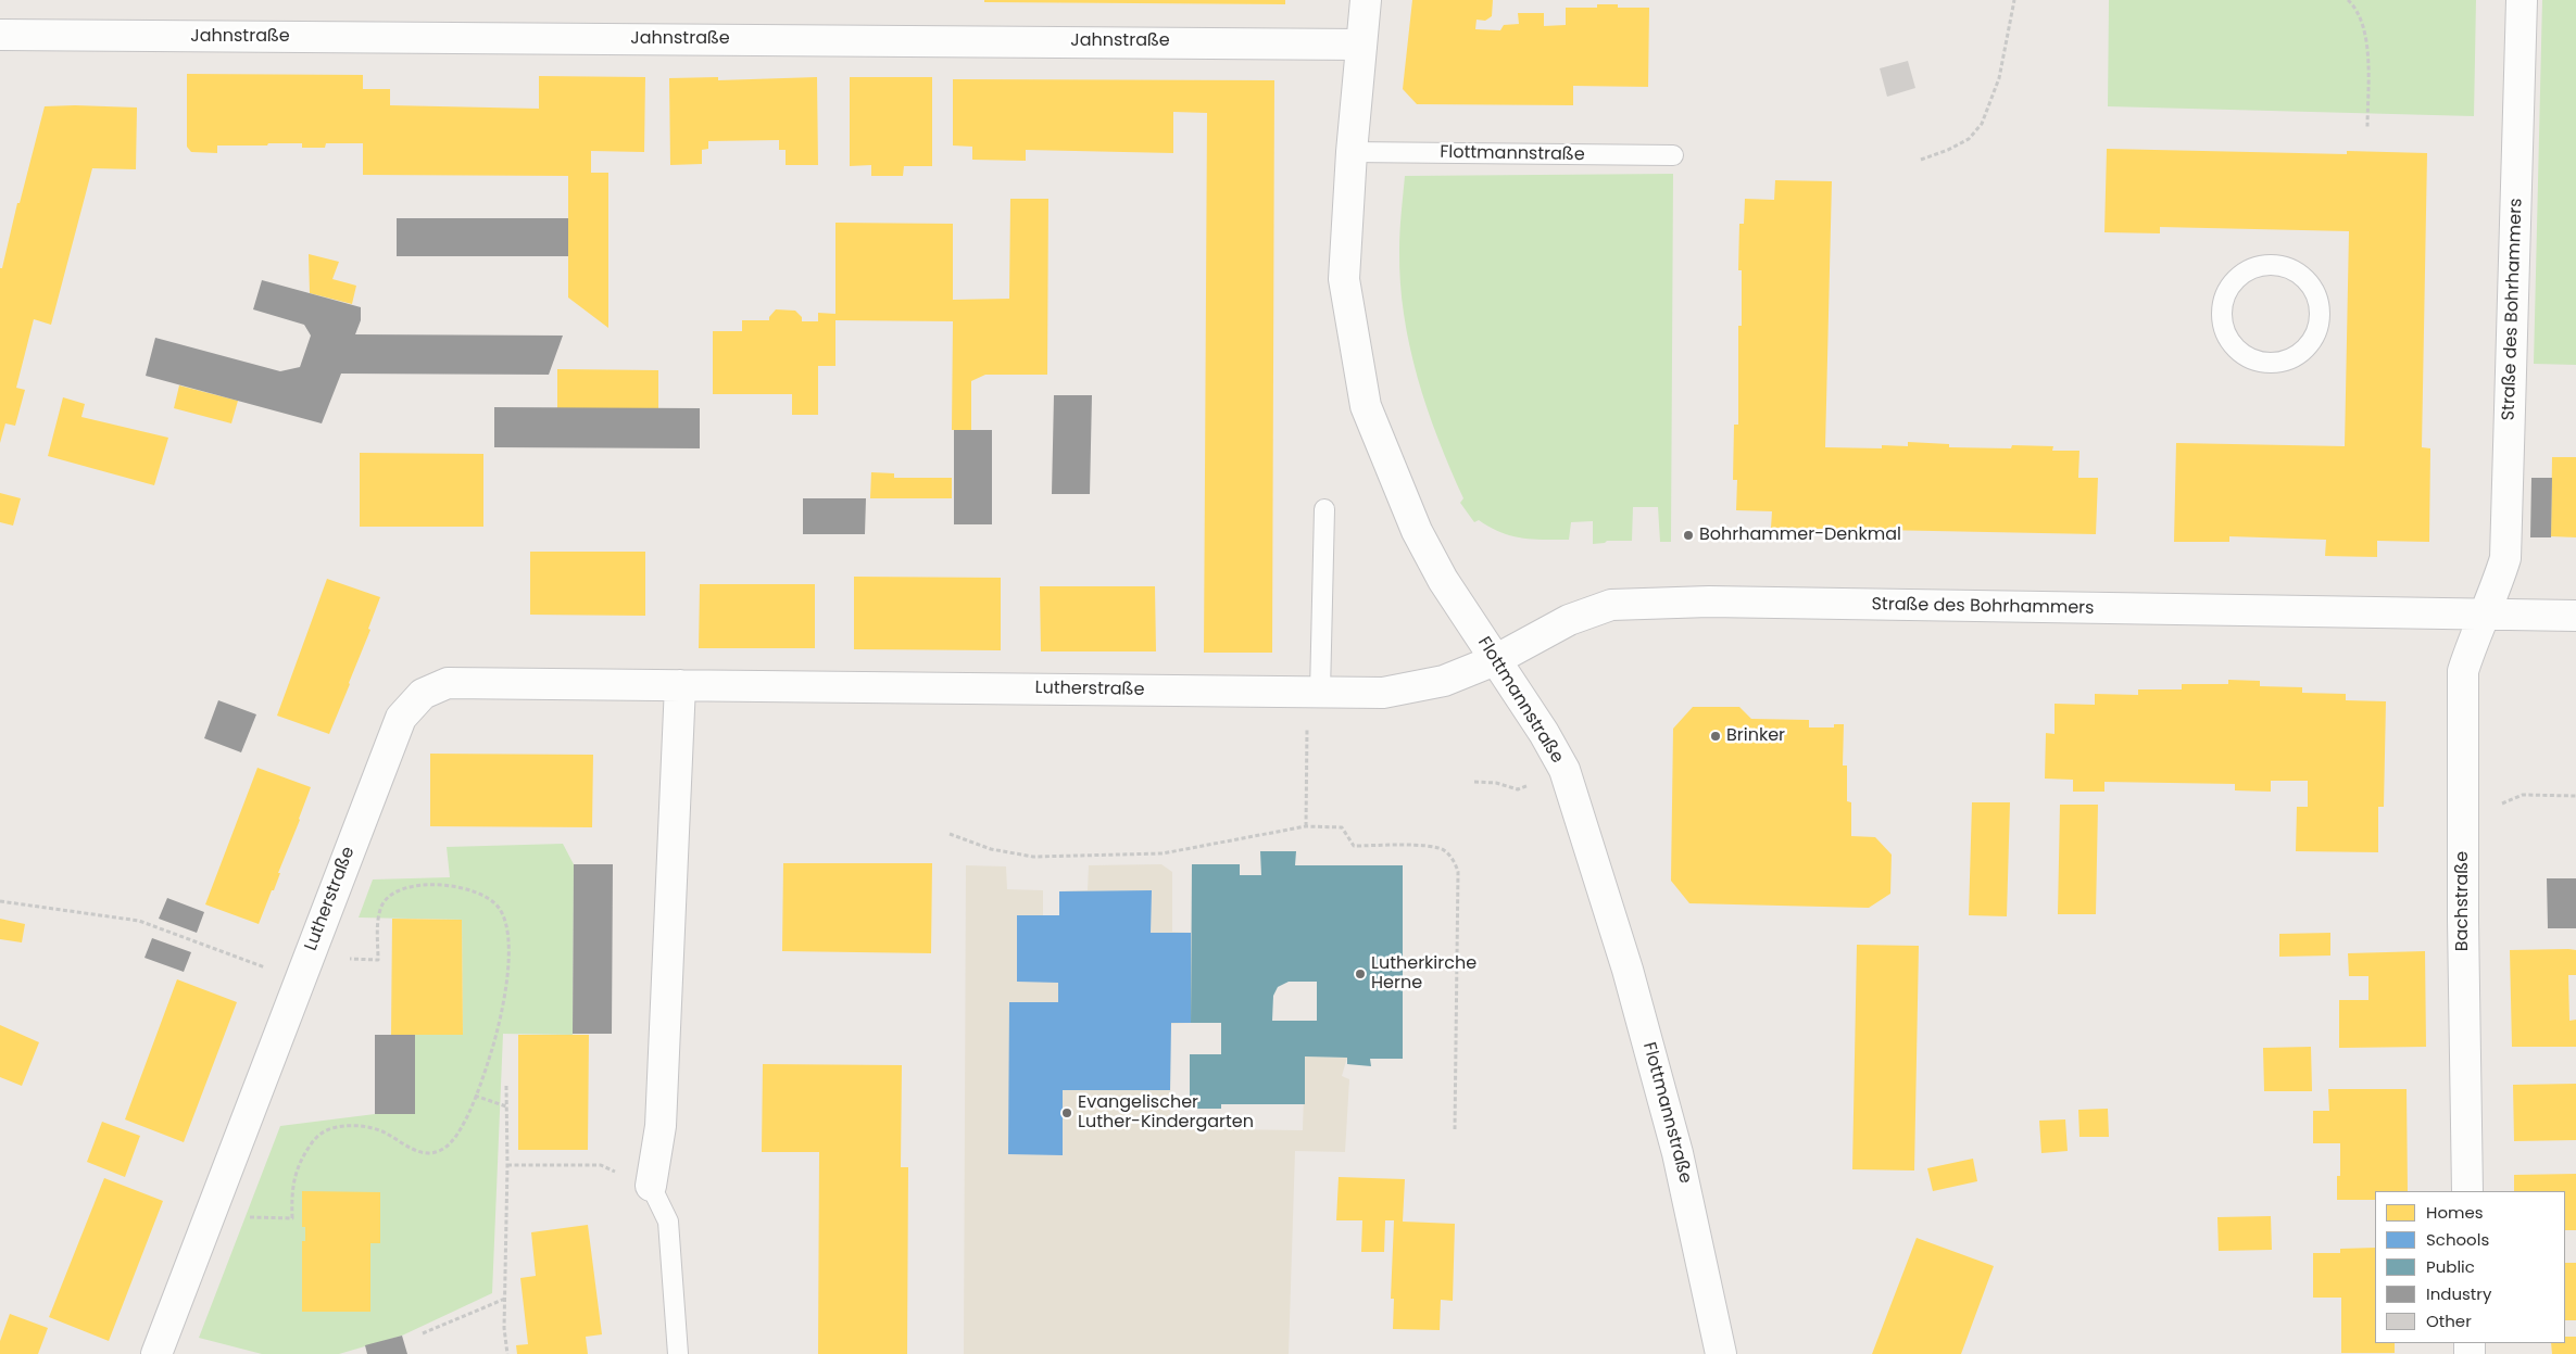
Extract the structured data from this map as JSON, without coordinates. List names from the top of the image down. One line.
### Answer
{"streets":{"street":["Jahnstraße","Flottmannstraße","Straße des Bohrhammers","Lutherstraße","Bachstraße"]},"crossings":[["Jahnstraße","Flottmannstraße"],["Flottmannstraße","Straße des Bohrhammers"],["Flottmannstraße","Lutherstraße"],["Straße des Bohrhammers","Lutherstraße"],["Straße des Bohrhammers","Bachstraße"]],"places":["Bohrhammer-Denkmal","Brinker","Lutherkirche Herne","Evangelischer Luther-Kindergarten"],"legend":["Homes","Schools","Public","Industry","Other"]}
